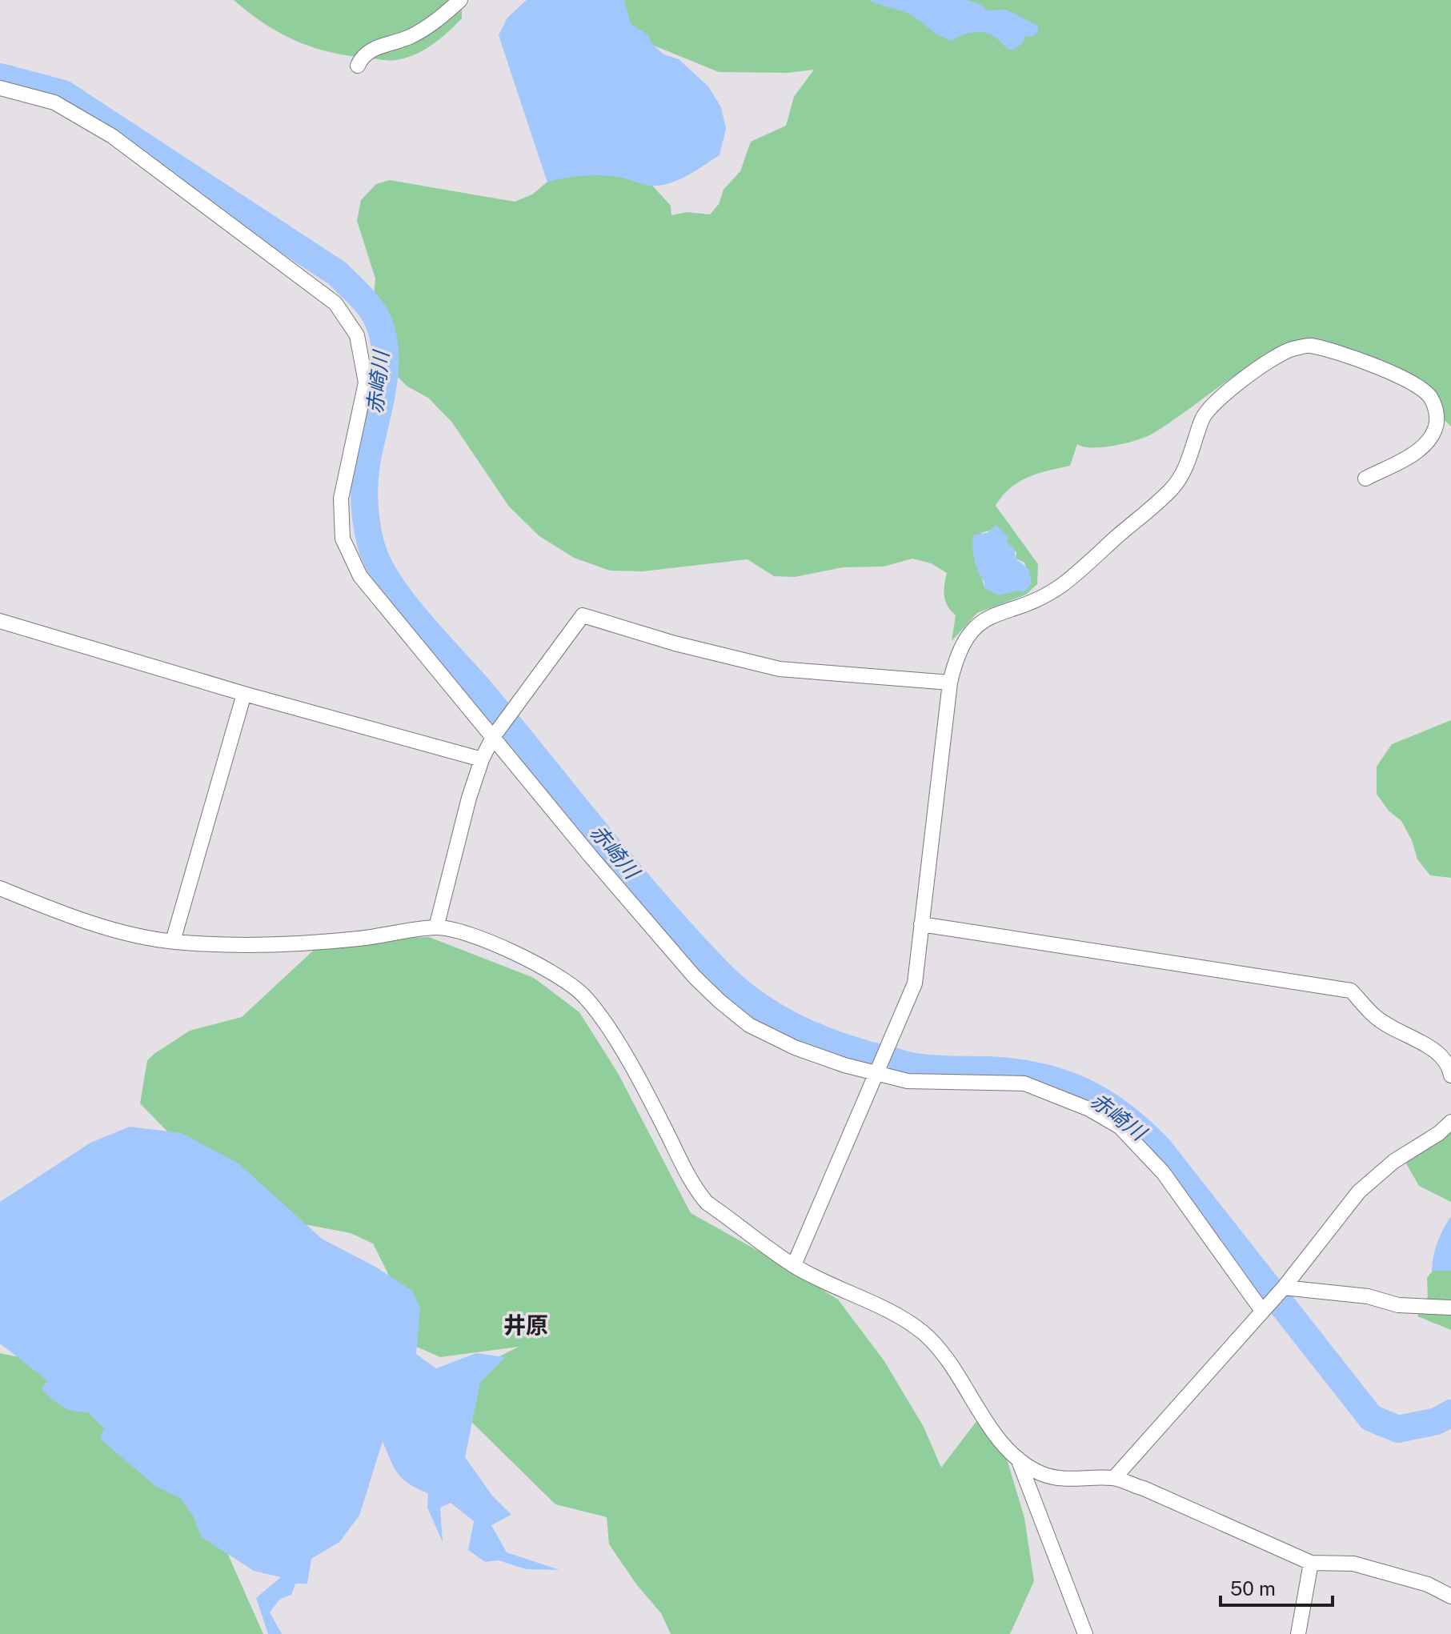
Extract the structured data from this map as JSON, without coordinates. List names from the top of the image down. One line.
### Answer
{"districts":["井原"],"water":["赤崎川"],"scale_bar":"50 m"}
